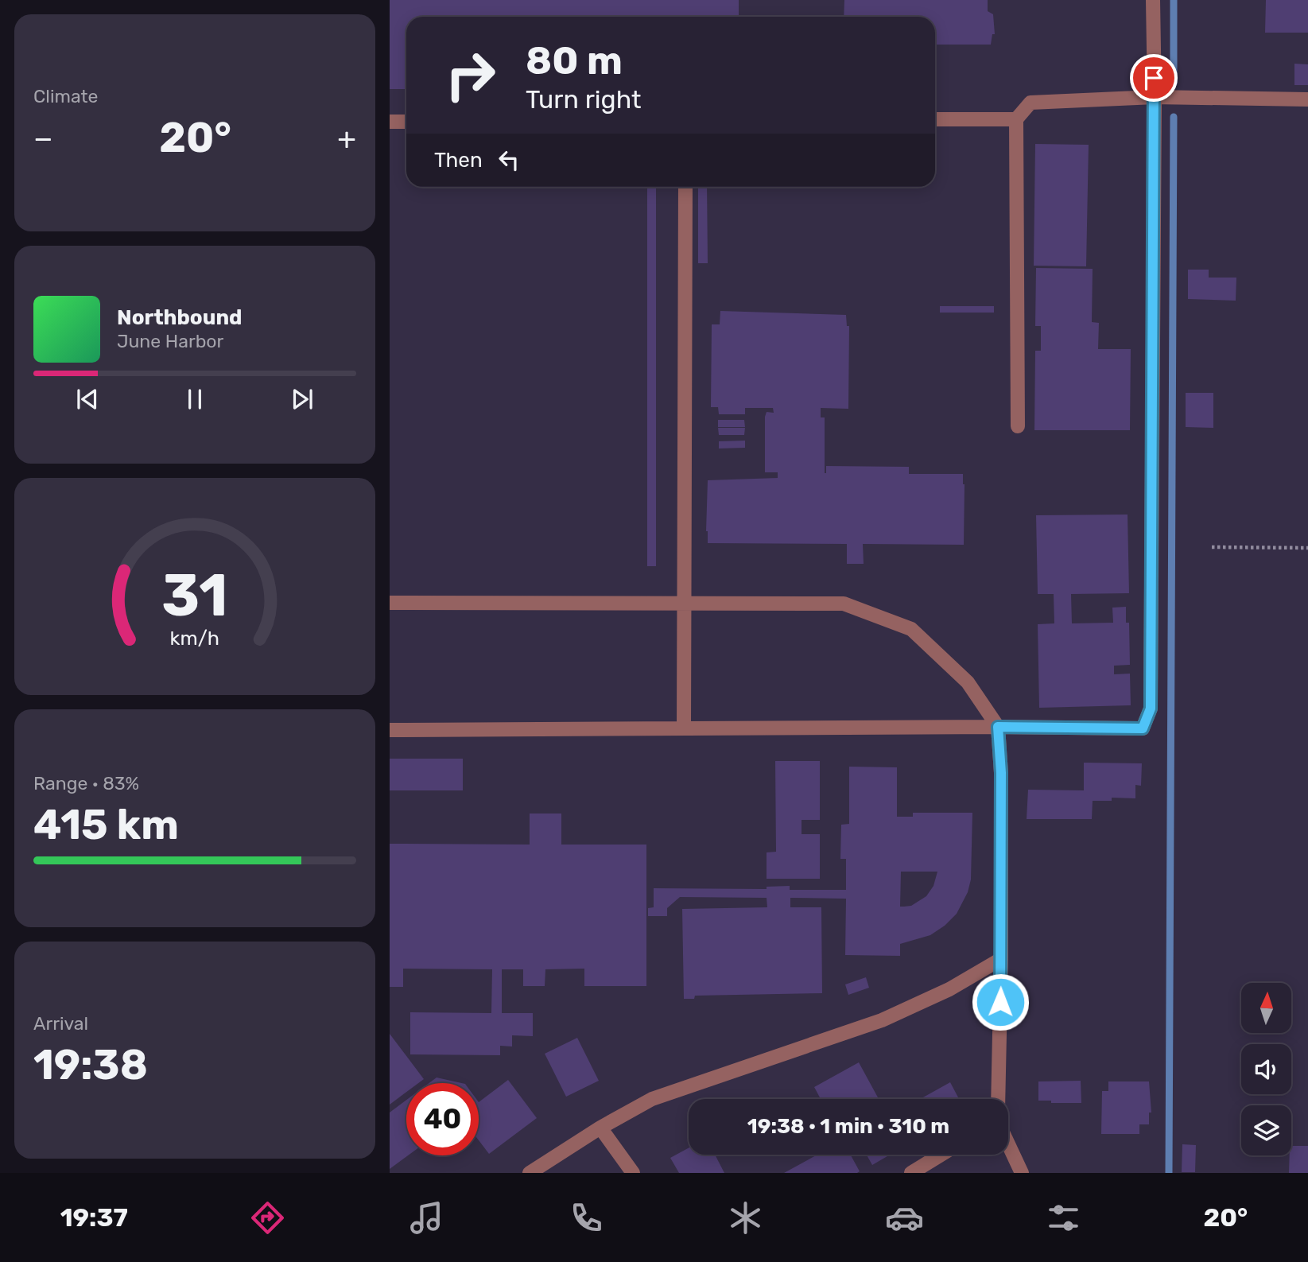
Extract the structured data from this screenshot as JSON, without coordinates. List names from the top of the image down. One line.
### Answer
{"north":"top","page":{"tile":["Climate",["Range · 83%","415 km"],["Arrival","19:38"]],"turn":["80 m","Turn right"],"heat":["−","20°","+"],"then":"Then","song":["Northbound","June Harbor"],"limit":"40","trip":"19:38 · 1 min · 310 m","tabs":["19:37","20°"],"gauge":["31","km/h"]}}
